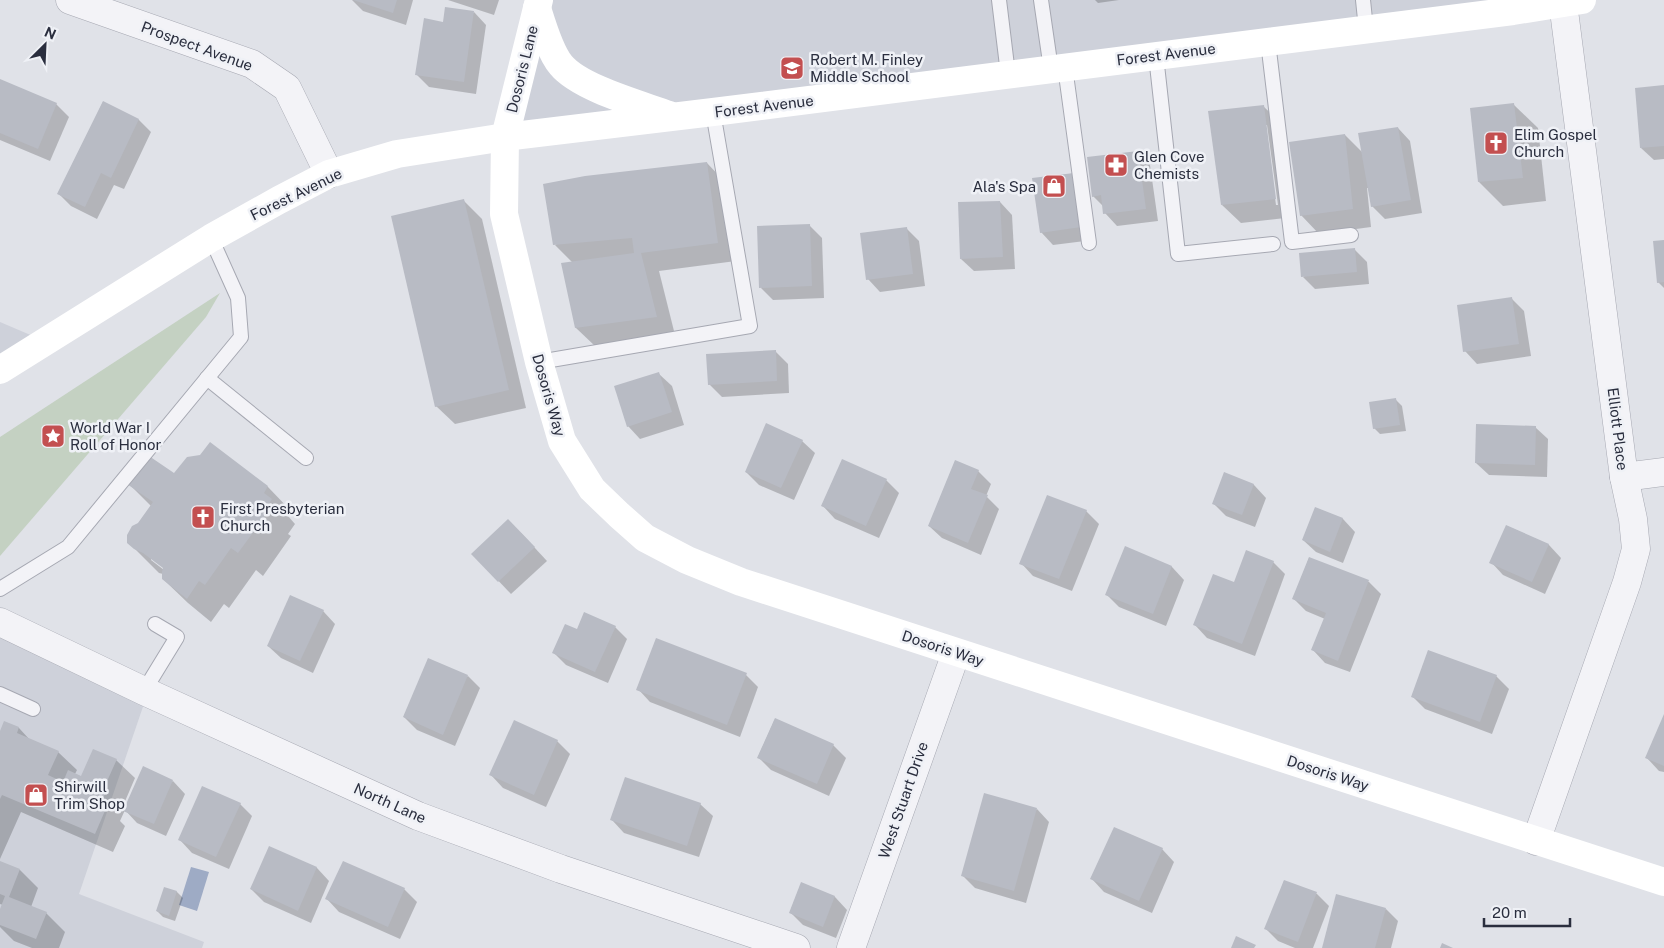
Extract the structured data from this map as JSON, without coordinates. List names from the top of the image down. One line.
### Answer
{"streets":{"main road":["Forest Avenue","Dosoris Lane","Dosoris Way"],"street":["Prospect Avenue","Elliott Place","West Stuart Drive","North Lane"]},"crossings":[["Prospect Avenue","Forest Avenue"],["Forest Avenue","Dosoris Lane"],["Forest Avenue","Dosoris Way"],["Forest Avenue","Elliott Place"],["Dosoris Lane","Dosoris Way"],["Dosoris Way","Elliott Place"],["Dosoris Way","West Stuart Drive"]],"places":{"school or university":["Robert M. Finley Middle School"],"church":["Elim Gospel Church","First Presbyterian Church"],"pharmacy":["Glen Cove Chemists"],"shop":["Ala's Spa","Shirwill Trim Shop"],"place":["World War I Roll of Honor"]},"scale_bar":"20 m","north":"top right"}
